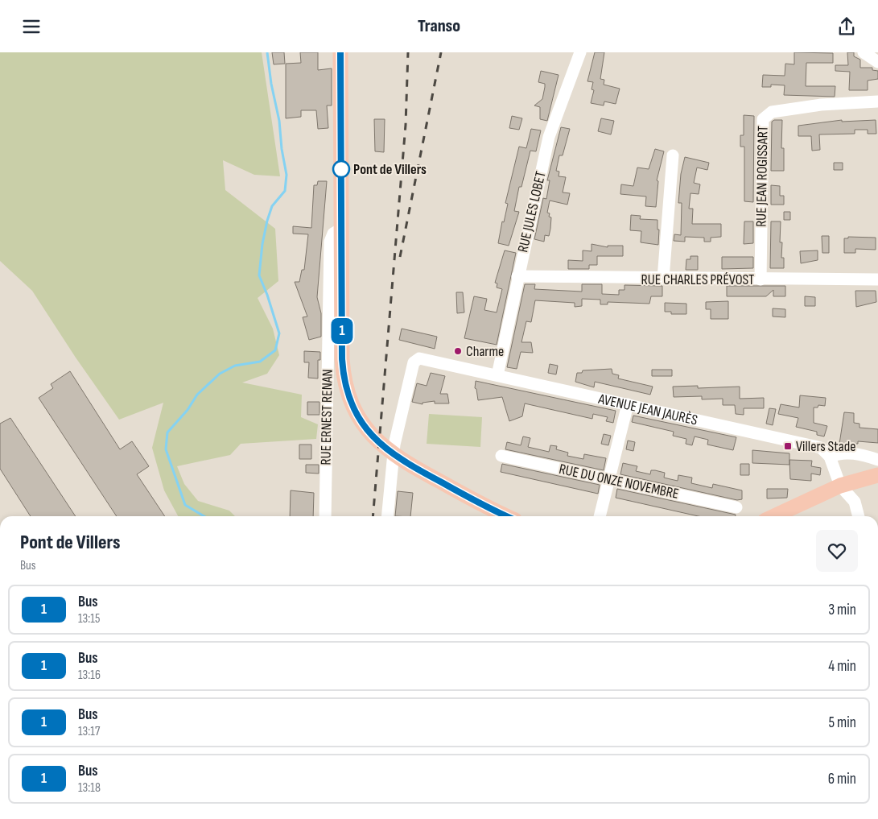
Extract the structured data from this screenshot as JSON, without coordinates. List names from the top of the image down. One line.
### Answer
{"streets":{"street":["RUE JEAN ROGISSART","RUE JULES LOBET","RUE CHARLES PRÉVOST","AVENUE JEAN JAURÈS","RUE ERNEST RENAN","RUE DU ONZE NOVEMBRE"]},"crossings":[["RUE JEAN ROGISSART","RUE CHARLES PRÉVOST"],["RUE JULES LOBET","RUE CHARLES PRÉVOST"],["RUE JULES LOBET","AVENUE JEAN JAURÈS"]],"places":{"other":["Pont de Villers","Charme"],"transit":["Villers Stade"]},"lines":["bus line 1"],"page":{"header":"Transo","on_map":"1","heading":["Pont de Villers","Bus"],"list":[{"mark":"1","name":"Bus","note":"13:15","value":"3 min"},{"mark":"1","name":"Bus","note":"13:16","value":"4 min"},{"mark":"1","name":"Bus","note":"13:17","value":"5 min"},{"mark":"1","name":"Bus","note":"13:18","value":"6 min"}]}}
